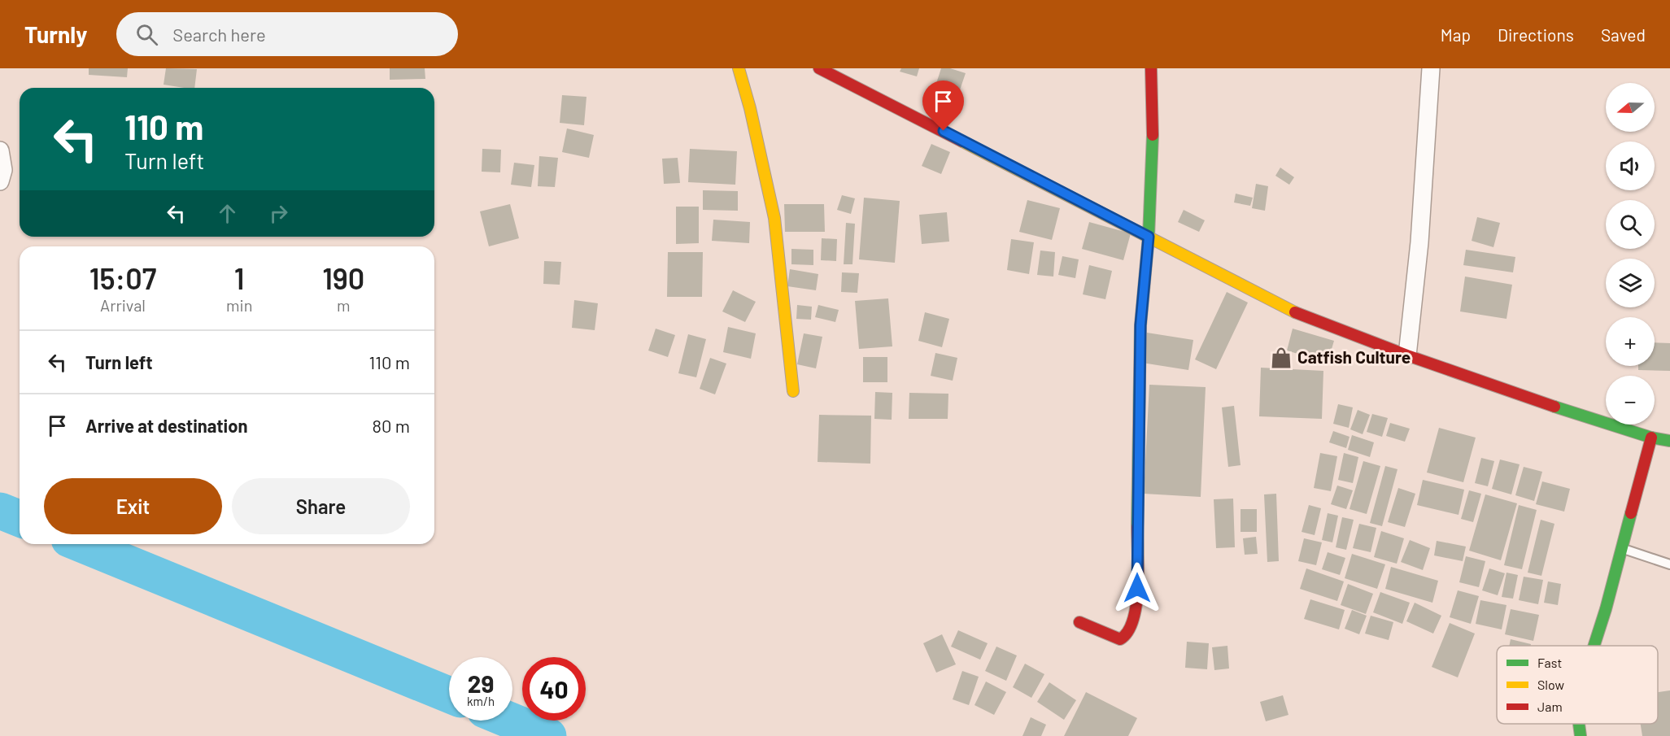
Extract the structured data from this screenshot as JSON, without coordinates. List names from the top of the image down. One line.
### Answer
{"places":{"shop":["Catfish Culture"]},"legend":["Fast","Slow","Jam"],"north":"left","page":{"header":"Turnly","search":"Search here","nav":["Map","Directions","Saved"],"map_buttons":["+","−"],"turn":["110 m","Turn left"],"eta":["15:07","Arrival","1","min","190","m"],"list":[{"name":"Turn left","value":"110 m"},{"name":"Arrive at destination","value":"80 m"}],"buttons":["Exit","Share"],"speed":"29 km/h","limit":"40"}}
